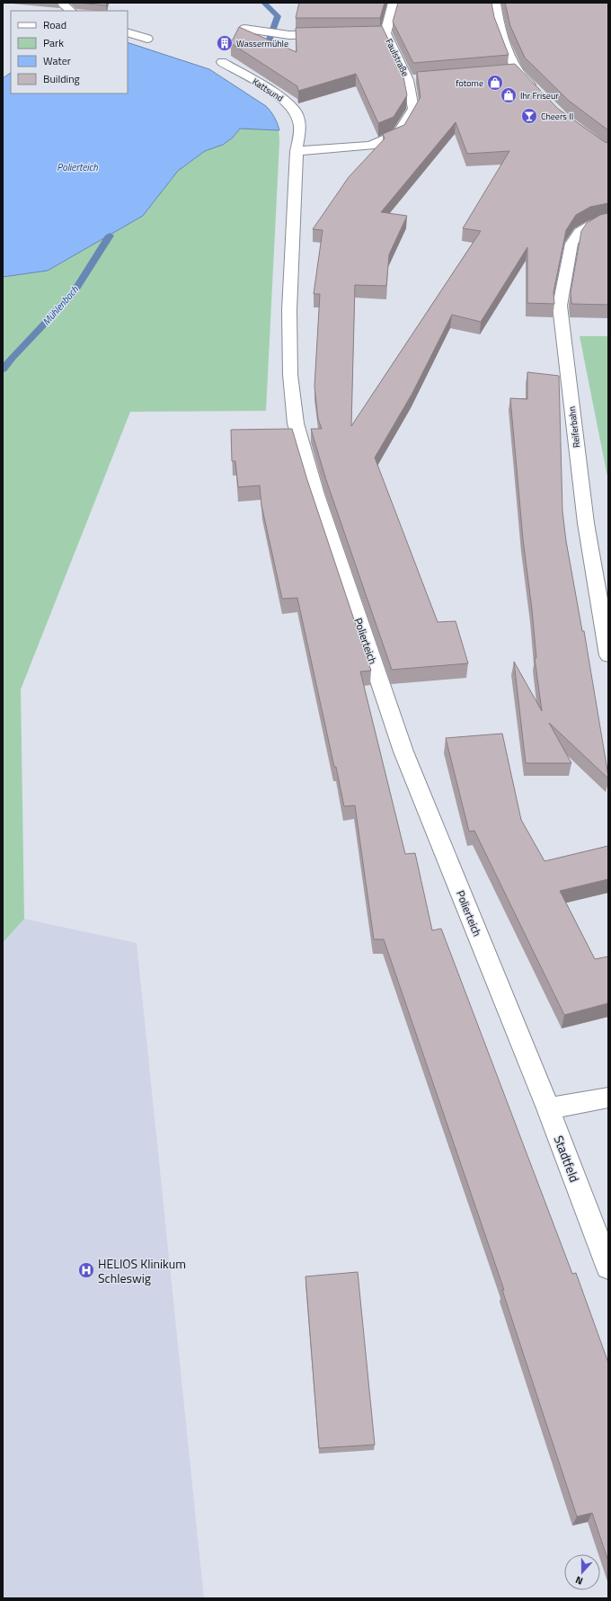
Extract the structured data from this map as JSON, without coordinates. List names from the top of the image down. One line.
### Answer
{"streets":{"street":["Faulstraße","Kattsund","Reiferbahn","Polierteich","Stadtfeld"]},"crossings":[["Faulstraße","Kattsund"],["Faulstraße","Polierteich"],["Kattsund","Polierteich"],["Polierteich","Stadtfeld"]],"water":["Polierteich","Mühlenbach"],"places":{"building":["Wassermühle"],"shop":["fotome","Ihr Friseur"],"bar":["Cheers II"],"hospital":["HELIOS Klinikum Schleswig"]},"legend":["Road","Park","Water","Building"],"north":"bottom"}
